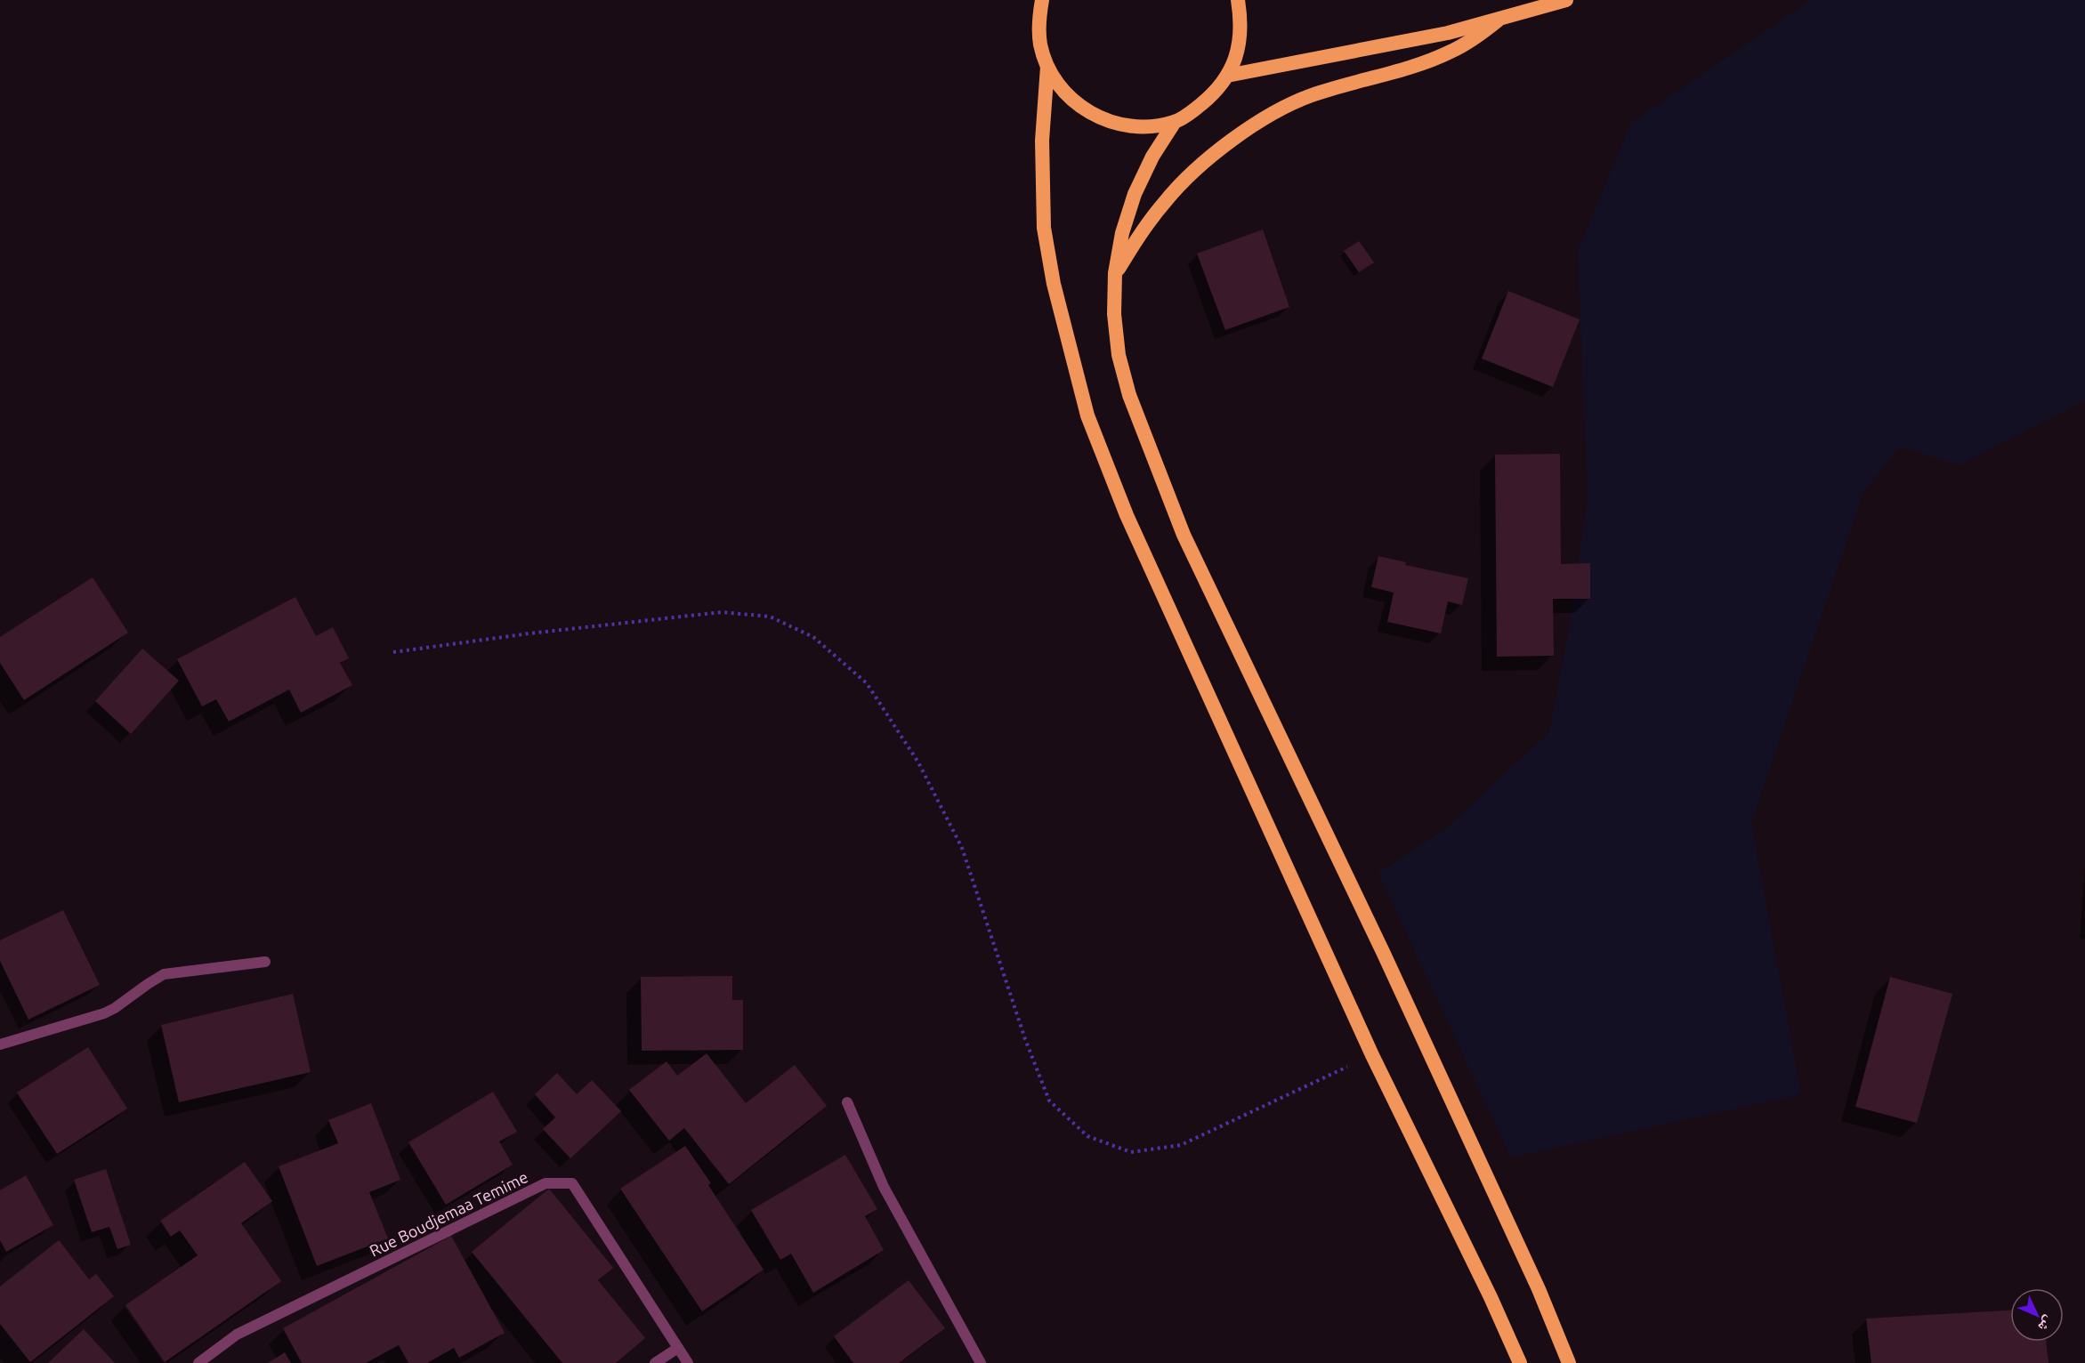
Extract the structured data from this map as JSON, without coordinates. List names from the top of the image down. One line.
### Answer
{"streets":{"street":["Rue Boudjemaa Temime"]},"north":"bottom right"}
